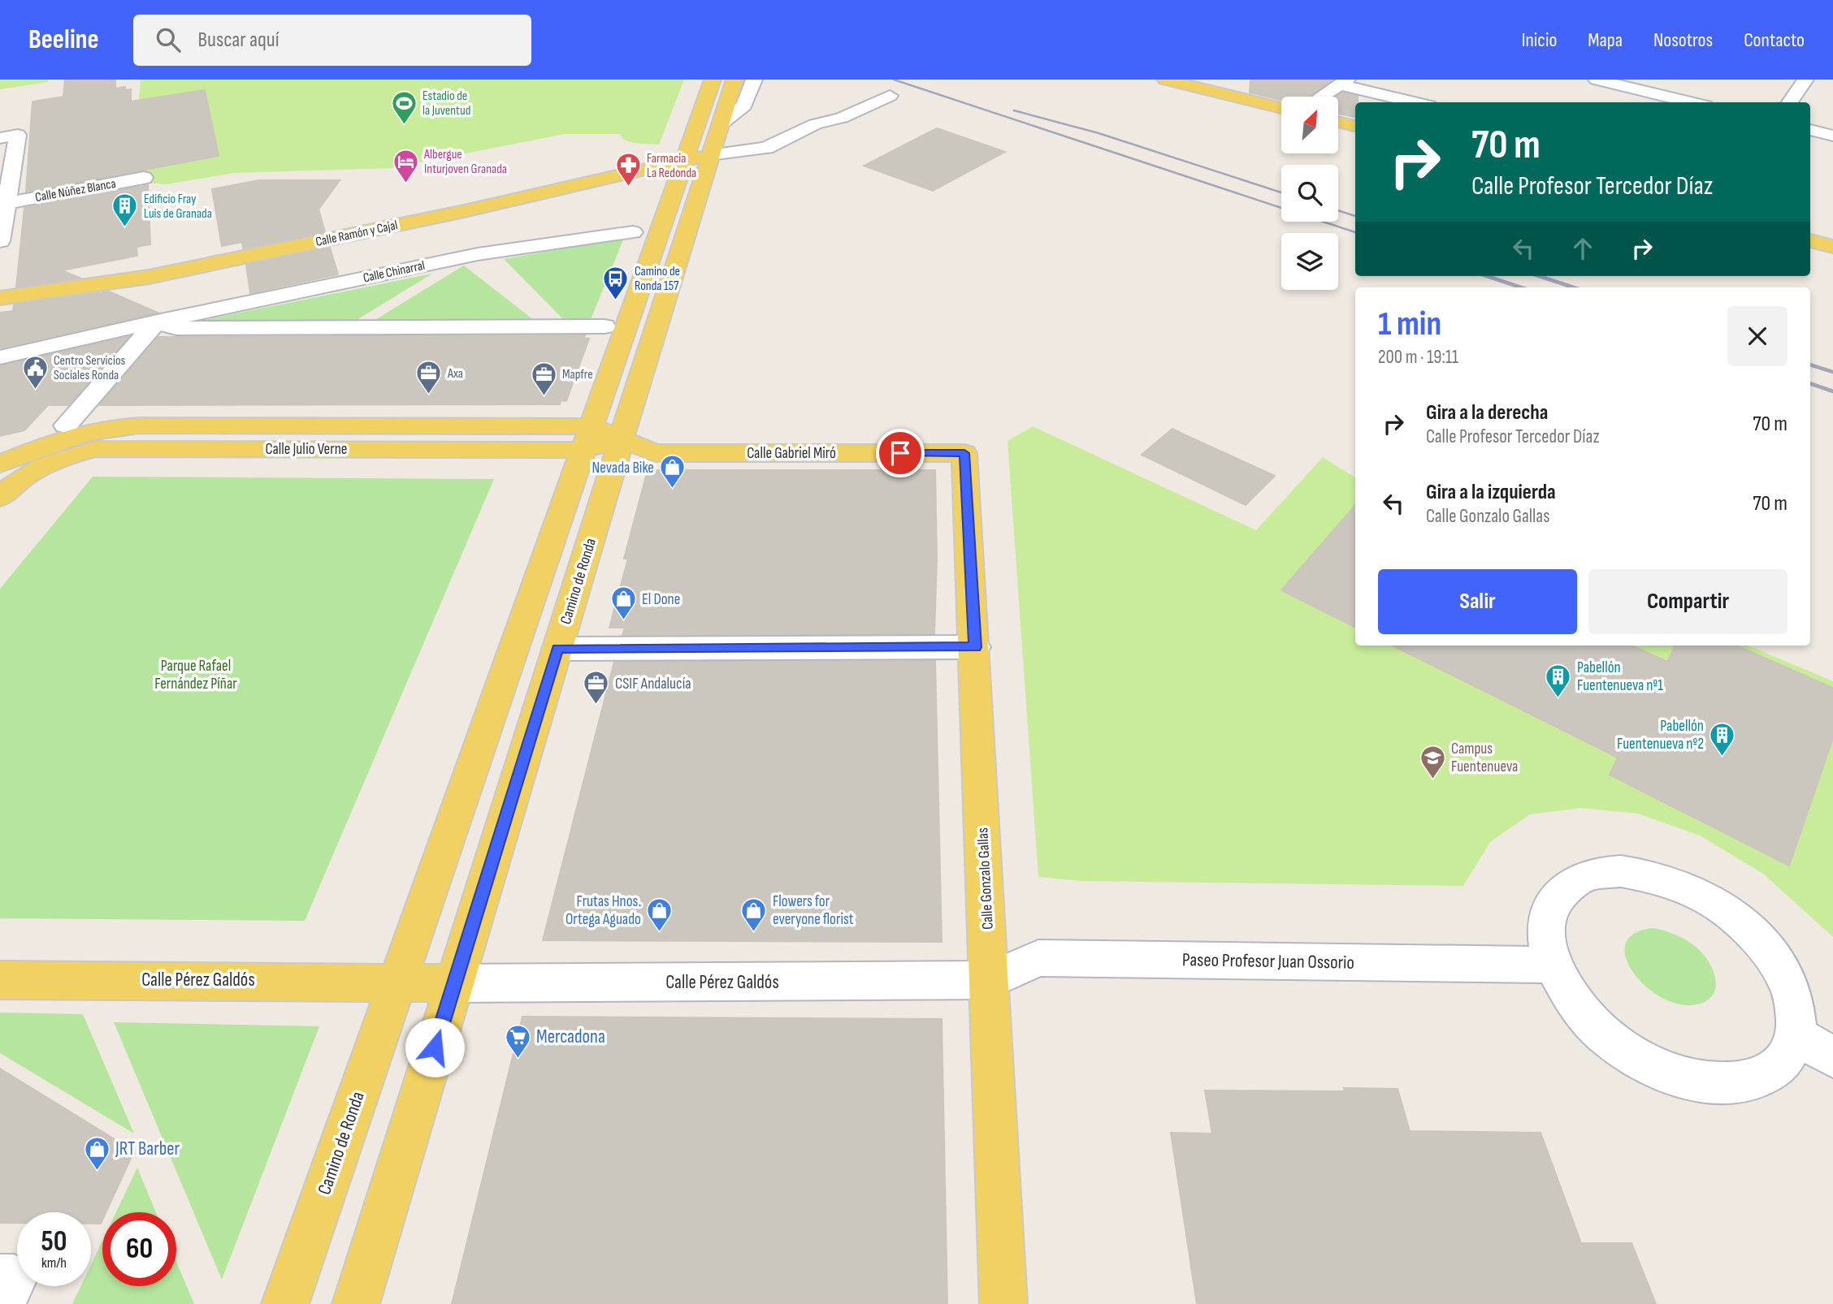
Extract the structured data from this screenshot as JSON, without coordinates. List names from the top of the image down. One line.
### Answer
{"streets":{"main road":["Calle Ramón y Cajal","Calle Julio Verne","Calle Gabriel Miró","Camino de Ronda","Calle Gonzalo Gallas","Calle Pérez Galdós"],"street":["Calle Núñez Blanca","Calle Chinarral","Paseo Profesor Juan Ossorio"]},"crossings":[["Calle Ramón y Cajal","Camino de Ronda"],["Calle Julio Verne","Camino de Ronda"],["Calle Gabriel Miró","Camino de Ronda"],["Calle Gabriel Miró","Calle Gonzalo Gallas"],["Camino de Ronda","Calle Pérez Galdós"],["Calle Gonzalo Gallas","Paseo Profesor Juan Ossorio"],["Calle Gonzalo Gallas","Calle Pérez Galdós"],["Paseo Profesor Juan Ossorio","Calle Pérez Galdós"]],"parks":["Parque Rafael Fernández Píñar"],"places":{"sports":["Estadio de la Juventud"],"hotel":["Albergue Inturjoven Granada"],"pharmacy":["Farmacia La Redonda"],"building":["Edificio Fray Luis de Granada","Pabellón Fuentenueva nº1","Pabellón Fuentenueva nº2"],"bus stop":["Camino de Ronda 157"],"public building":["Centro Servicios Sociales Ronda"],"office":["Axa","Mapfre","CSIF Andalucía"],"shop":["Nevada Bike","El Done","Frutas Hnos. Ortega Aguado","Flowers for everyone florist","JRT Barber"],"school or university":["Campus Fuentenueva"],"supermarket":["Mercadona"]},"north":"top right","page":{"header":"Beeline","search":"Buscar aquí","nav":["Inicio","Mapa","Nosotros","Contacto"],"turn":["70 m","Calle Profesor Tercedor Díaz"],"heading":["1 min","200 m · 19:11"],"list":[{"name":"Gira a la derecha","note":"Calle Profesor Tercedor Díaz","value":"70 m"},{"name":"Gira a la izquierda","note":"Calle Gonzalo Gallas","value":"70 m"}],"buttons":["Salir","Compartir"],"speed":"50 km/h","limit":"60"}}
